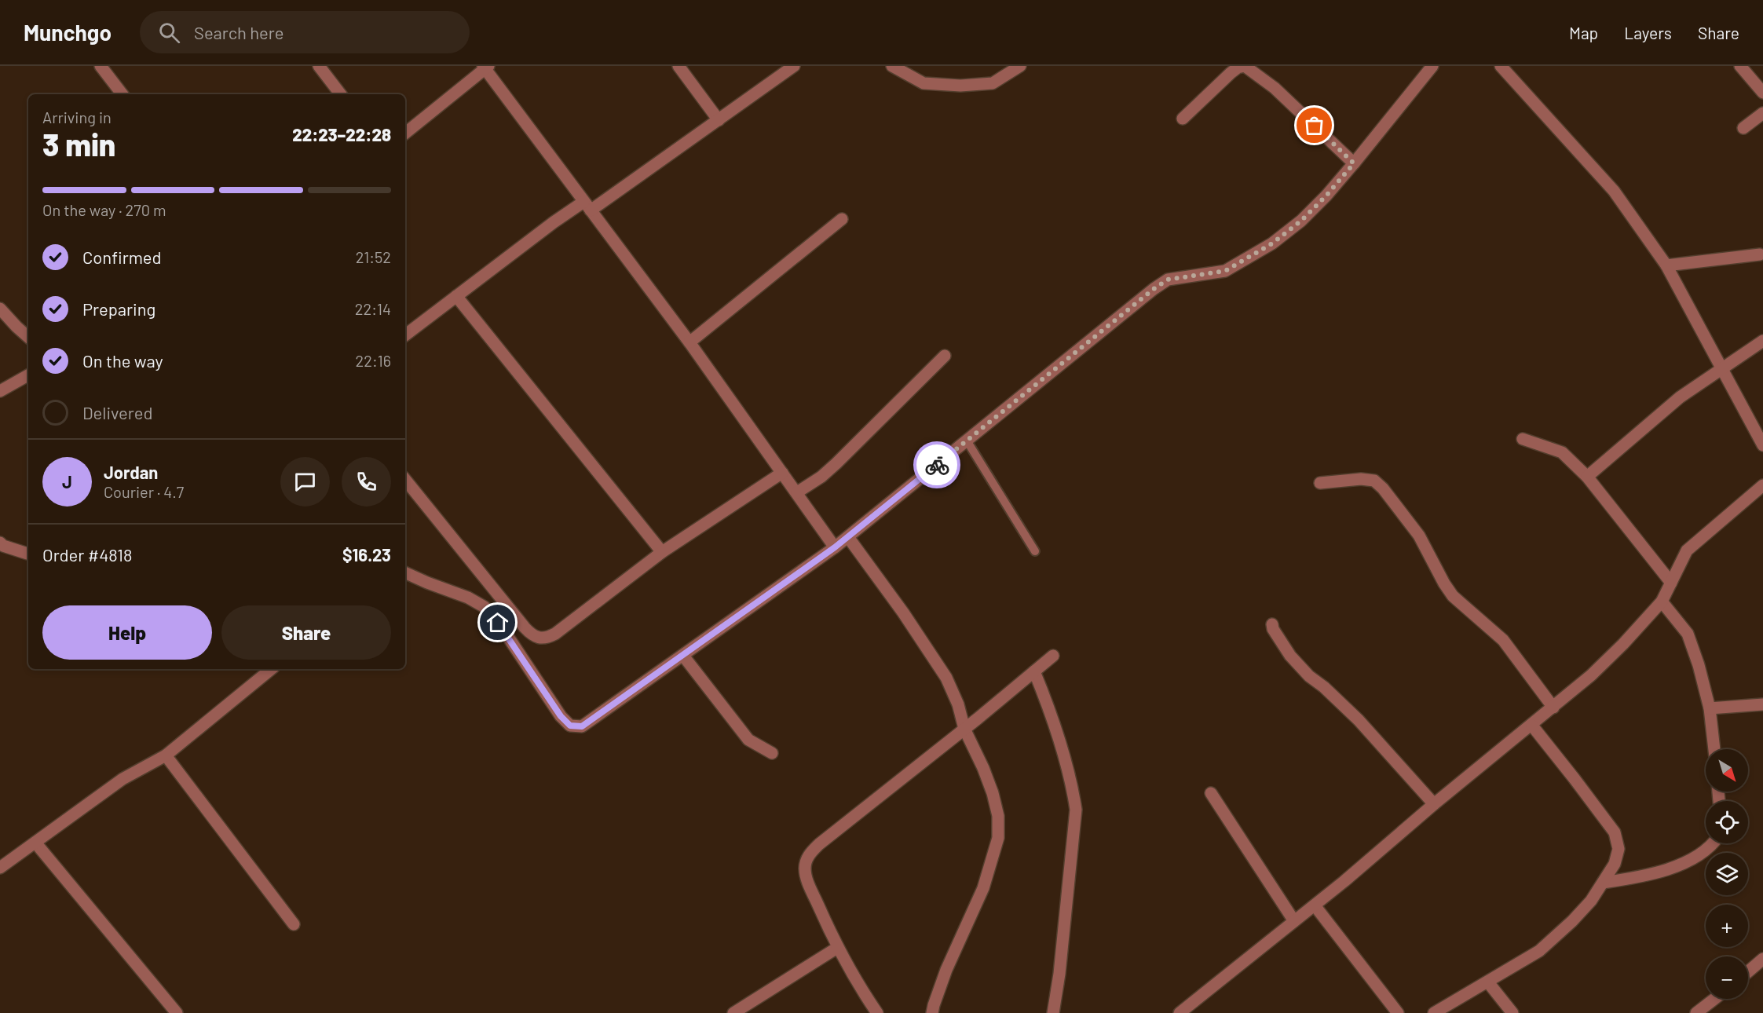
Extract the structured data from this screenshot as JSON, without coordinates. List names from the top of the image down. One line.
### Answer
{"north":"bottom right","page":{"header":"Munchgo","search":"Search here","nav":["Map","Layers","Share"],"heading":["3 min","Arriving in","22:23–22:28"],"panel":["Jordan","Courier · 4.7","Order #4818","$16.23"],"bar":"On the way · 270 m","list":[["Confirmed","21:52"],["Preparing","22:14"],["On the way","22:16"],"Delivered"],"round":"J","buttons":["Help","Share"],"map_buttons":["+","−"]}}
